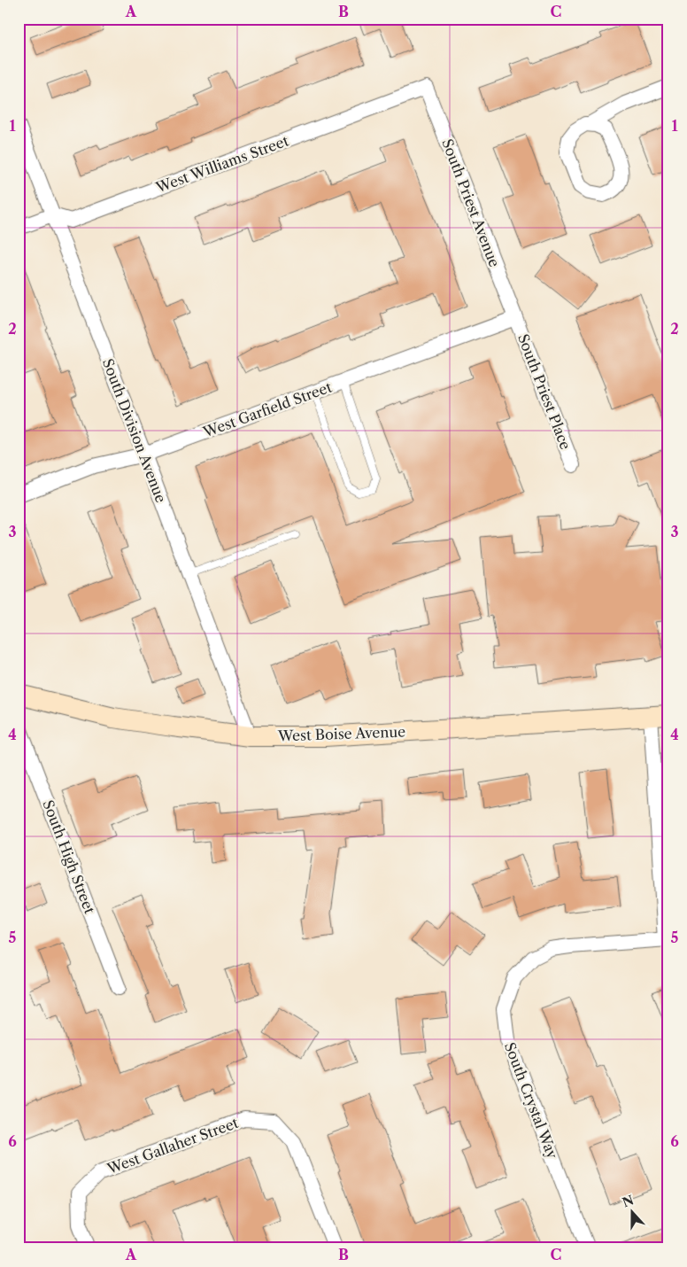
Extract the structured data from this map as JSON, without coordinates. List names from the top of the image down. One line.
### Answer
{"streets":{"street":["West Williams Street","South Priest Avenue","South Priest Place","West Garfield Street","South Division Avenue","West Boise Avenue","South High Street","South Crystal Way","West Gallaher Street"]},"crossings":[["West Williams Street","South Priest Avenue"],["West Williams Street","South Division Avenue"],["South Priest Avenue","South Priest Place"],["South Priest Avenue","West Garfield Street"],["South Priest Place","West Garfield Street"],["West Garfield Street","South Division Avenue"],["South Division Avenue","West Boise Avenue"],["West Boise Avenue","South Crystal Way"]],"north":"top","grid":{"columns":["A","B","C"],"rows":["1","2","3","4","5","6"]}}
